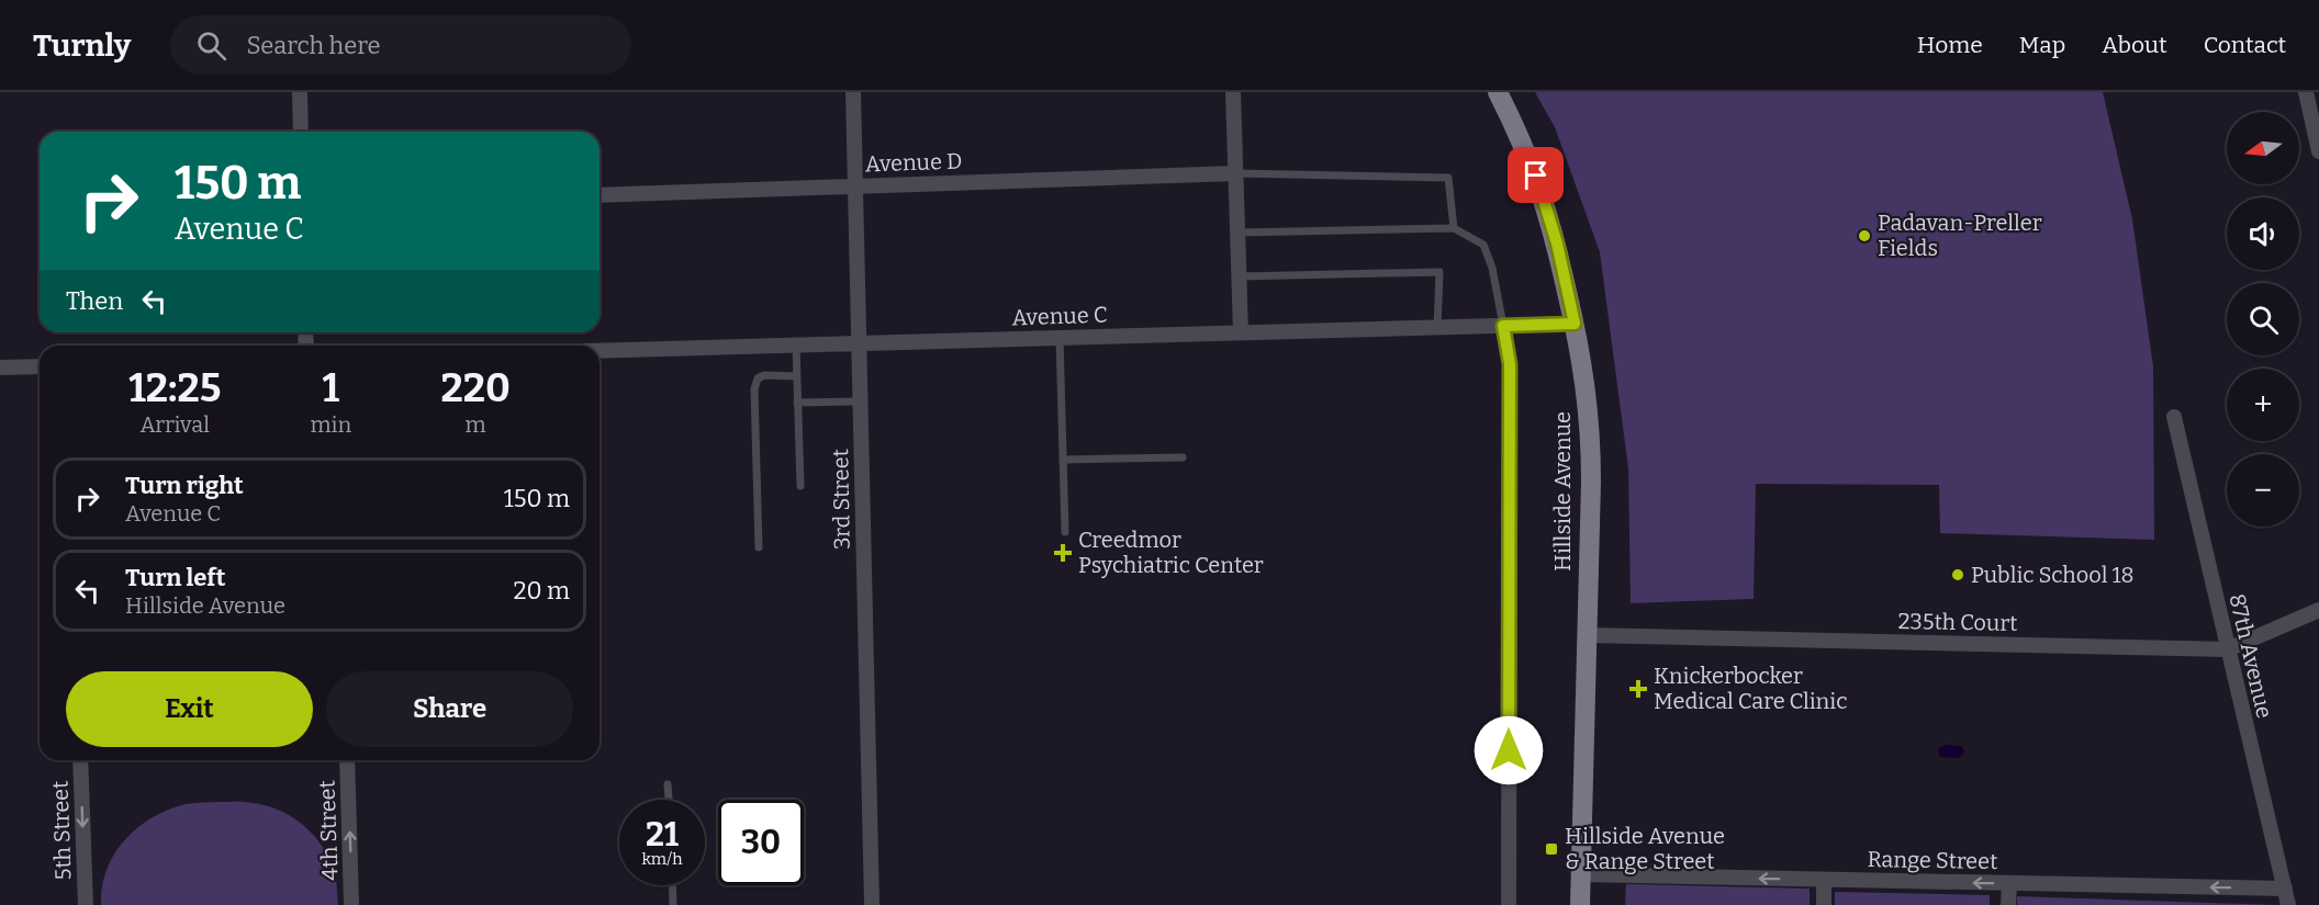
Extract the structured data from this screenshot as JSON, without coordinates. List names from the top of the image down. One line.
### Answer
{"streets":{"main road":["Hillside Avenue"],"street":["Avenue D","Avenue C","3rd Street","235th Court","87th Avenue","5th Street","4th Street","Range Street"]},"crossings":[["Avenue D","3rd Street"],["Avenue C","Hillside Avenue"],["Avenue C","3rd Street"],["Hillside Avenue","235th Court"],["Hillside Avenue","Range Street"],["235th Court","87th Avenue"],["87th Avenue","Range Street"]],"one_way":["5th Street","4th Street","Range Street"],"places":{"other":["Padavan-Preller Fields","Public School 18"],"health":["Creedmor Psychiatric Center","Knickerbocker Medical Care Clinic"],"transit":["Hillside Avenue & Range Street"]},"north":"left","page":{"header":"Turnly","search":"Search here","nav":["Home","Map","About","Contact"],"map_buttons":["+","−"],"turn":["150 m","Avenue C"],"then":"Then","eta":["12:25","Arrival","1","min","220","m"],"list":[{"name":"Turn right","note":"Avenue C","value":"150 m"},{"name":"Turn left","note":"Hillside Avenue","value":"20 m"}],"buttons":["Exit","Share"],"speed":"21 km/h","limit":"30"}}
